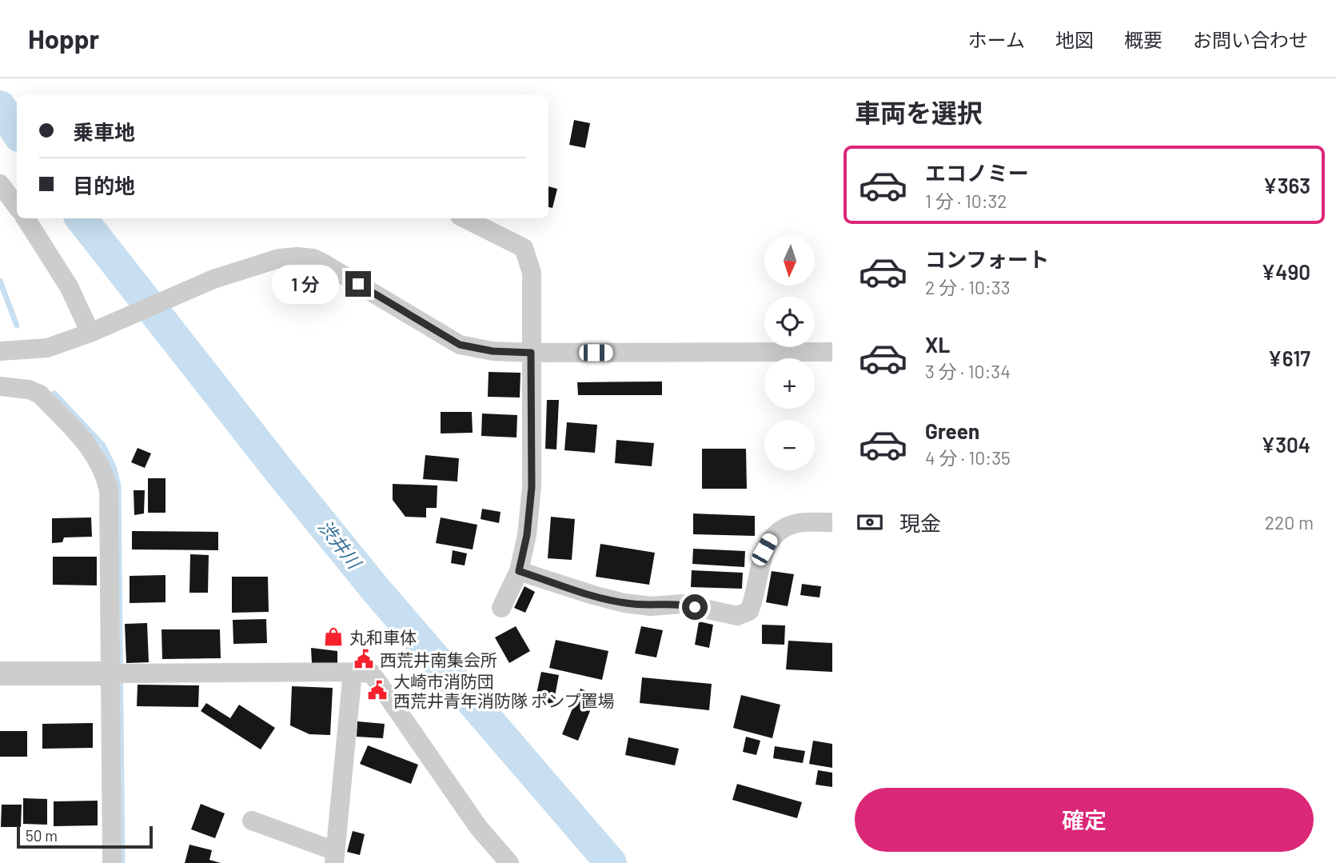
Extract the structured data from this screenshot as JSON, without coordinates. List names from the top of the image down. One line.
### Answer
{"water":["渋井川"],"places":{"shop":["丸和車体"],"public building":["西荒井南集会所","大崎市消防団 西荒井青年消防隊 ポンプ置場"]},"scale_bar":"50 m","north":"bottom","page":{"header":"Hoppr","nav":["ホーム","地図","概要","お問い合わせ"],"heading":"車両を選択","banner":["乗車地","目的地"],"list":[{"name":"エコノミー","note":"1 分 · 10:32","value":"¥363"},{"name":"コンフォート","note":"2 分 · 10:33","value":"¥490"},{"name":"XL","note":"3 分 · 10:34","value":"¥617"},{"name":"Green","note":"4 分 · 10:35","value":"¥304"}],"map_buttons":["+","−"],"bubble":"1 分","pay":["現金","220 m"],"buttons":"確定","scale":"50 m"}}
